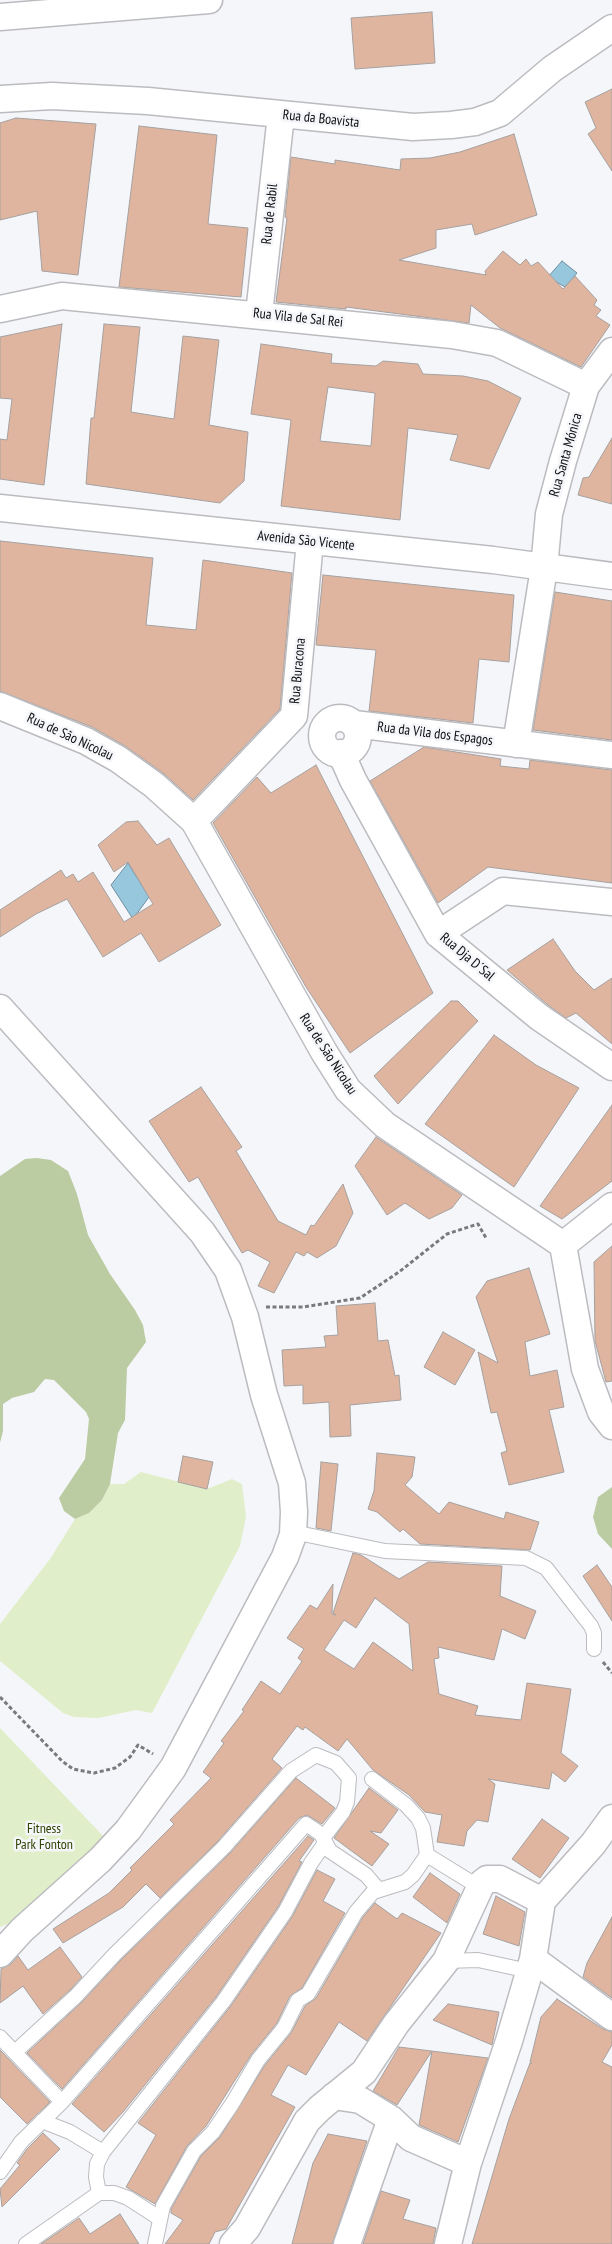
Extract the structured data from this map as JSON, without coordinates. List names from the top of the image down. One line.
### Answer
{"streets":{"street":["Rua da Boavista","Rua de Rabil","Rua Vila de Sal Rei","Rua Santa Mónica","Avenida São Vicente","Rua Buracona","Rua da Vila dos Espagos","Rua de São Nicolau","Rua Dja D´Sal"]},"crossings":[["Rua da Boavista","Rua de Rabil"],["Rua de Rabil","Rua Vila de Sal Rei"],["Rua Vila de Sal Rei","Rua Santa Mónica"],["Rua Santa Mónica","Avenida São Vicente"],["Rua Santa Mónica","Rua da Vila dos Espagos"],["Avenida São Vicente","Rua Buracona"],["Rua Buracona","Rua de São Nicolau"],["Rua da Vila dos Espagos","Rua Dja D´Sal"]],"parks":["Fitness Park Fonton"]}
